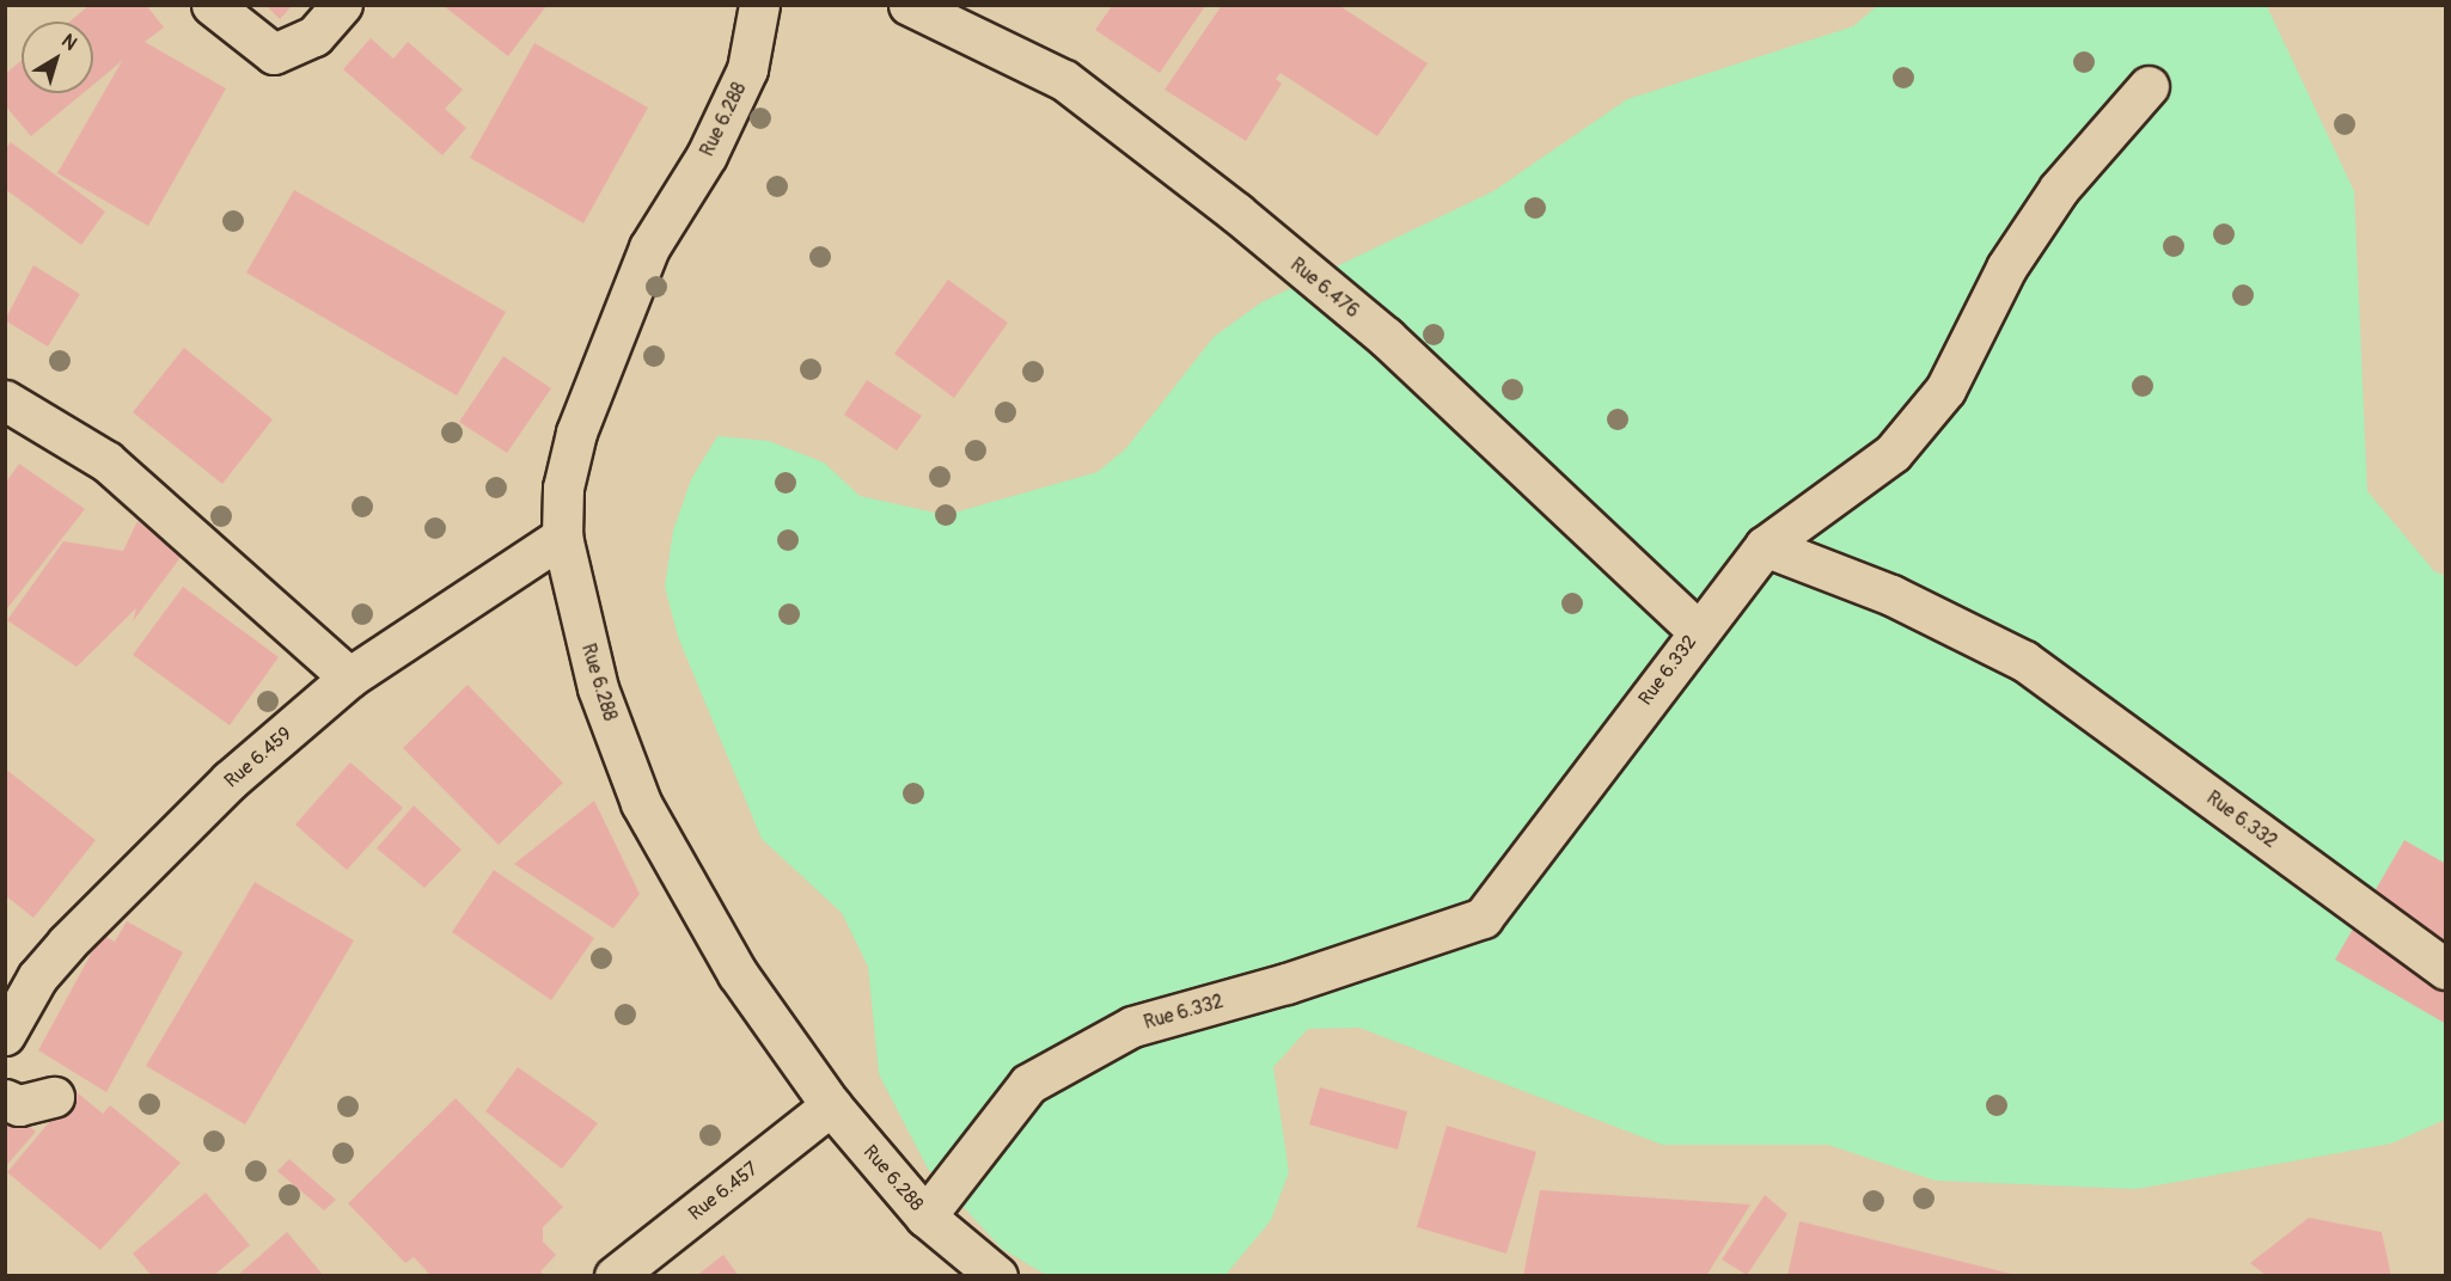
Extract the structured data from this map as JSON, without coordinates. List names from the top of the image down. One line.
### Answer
{"streets":{"street":["Rue 6.288","Rue 6.476","Rue 6.332","Rue 6.459","Rue 6.457"]},"crossings":[["Rue 6.288","Rue 6.332"],["Rue 6.288","Rue 6.459"],["Rue 6.288","Rue 6.457"],["Rue 6.476","Rue 6.332"]],"north":"top right"}
